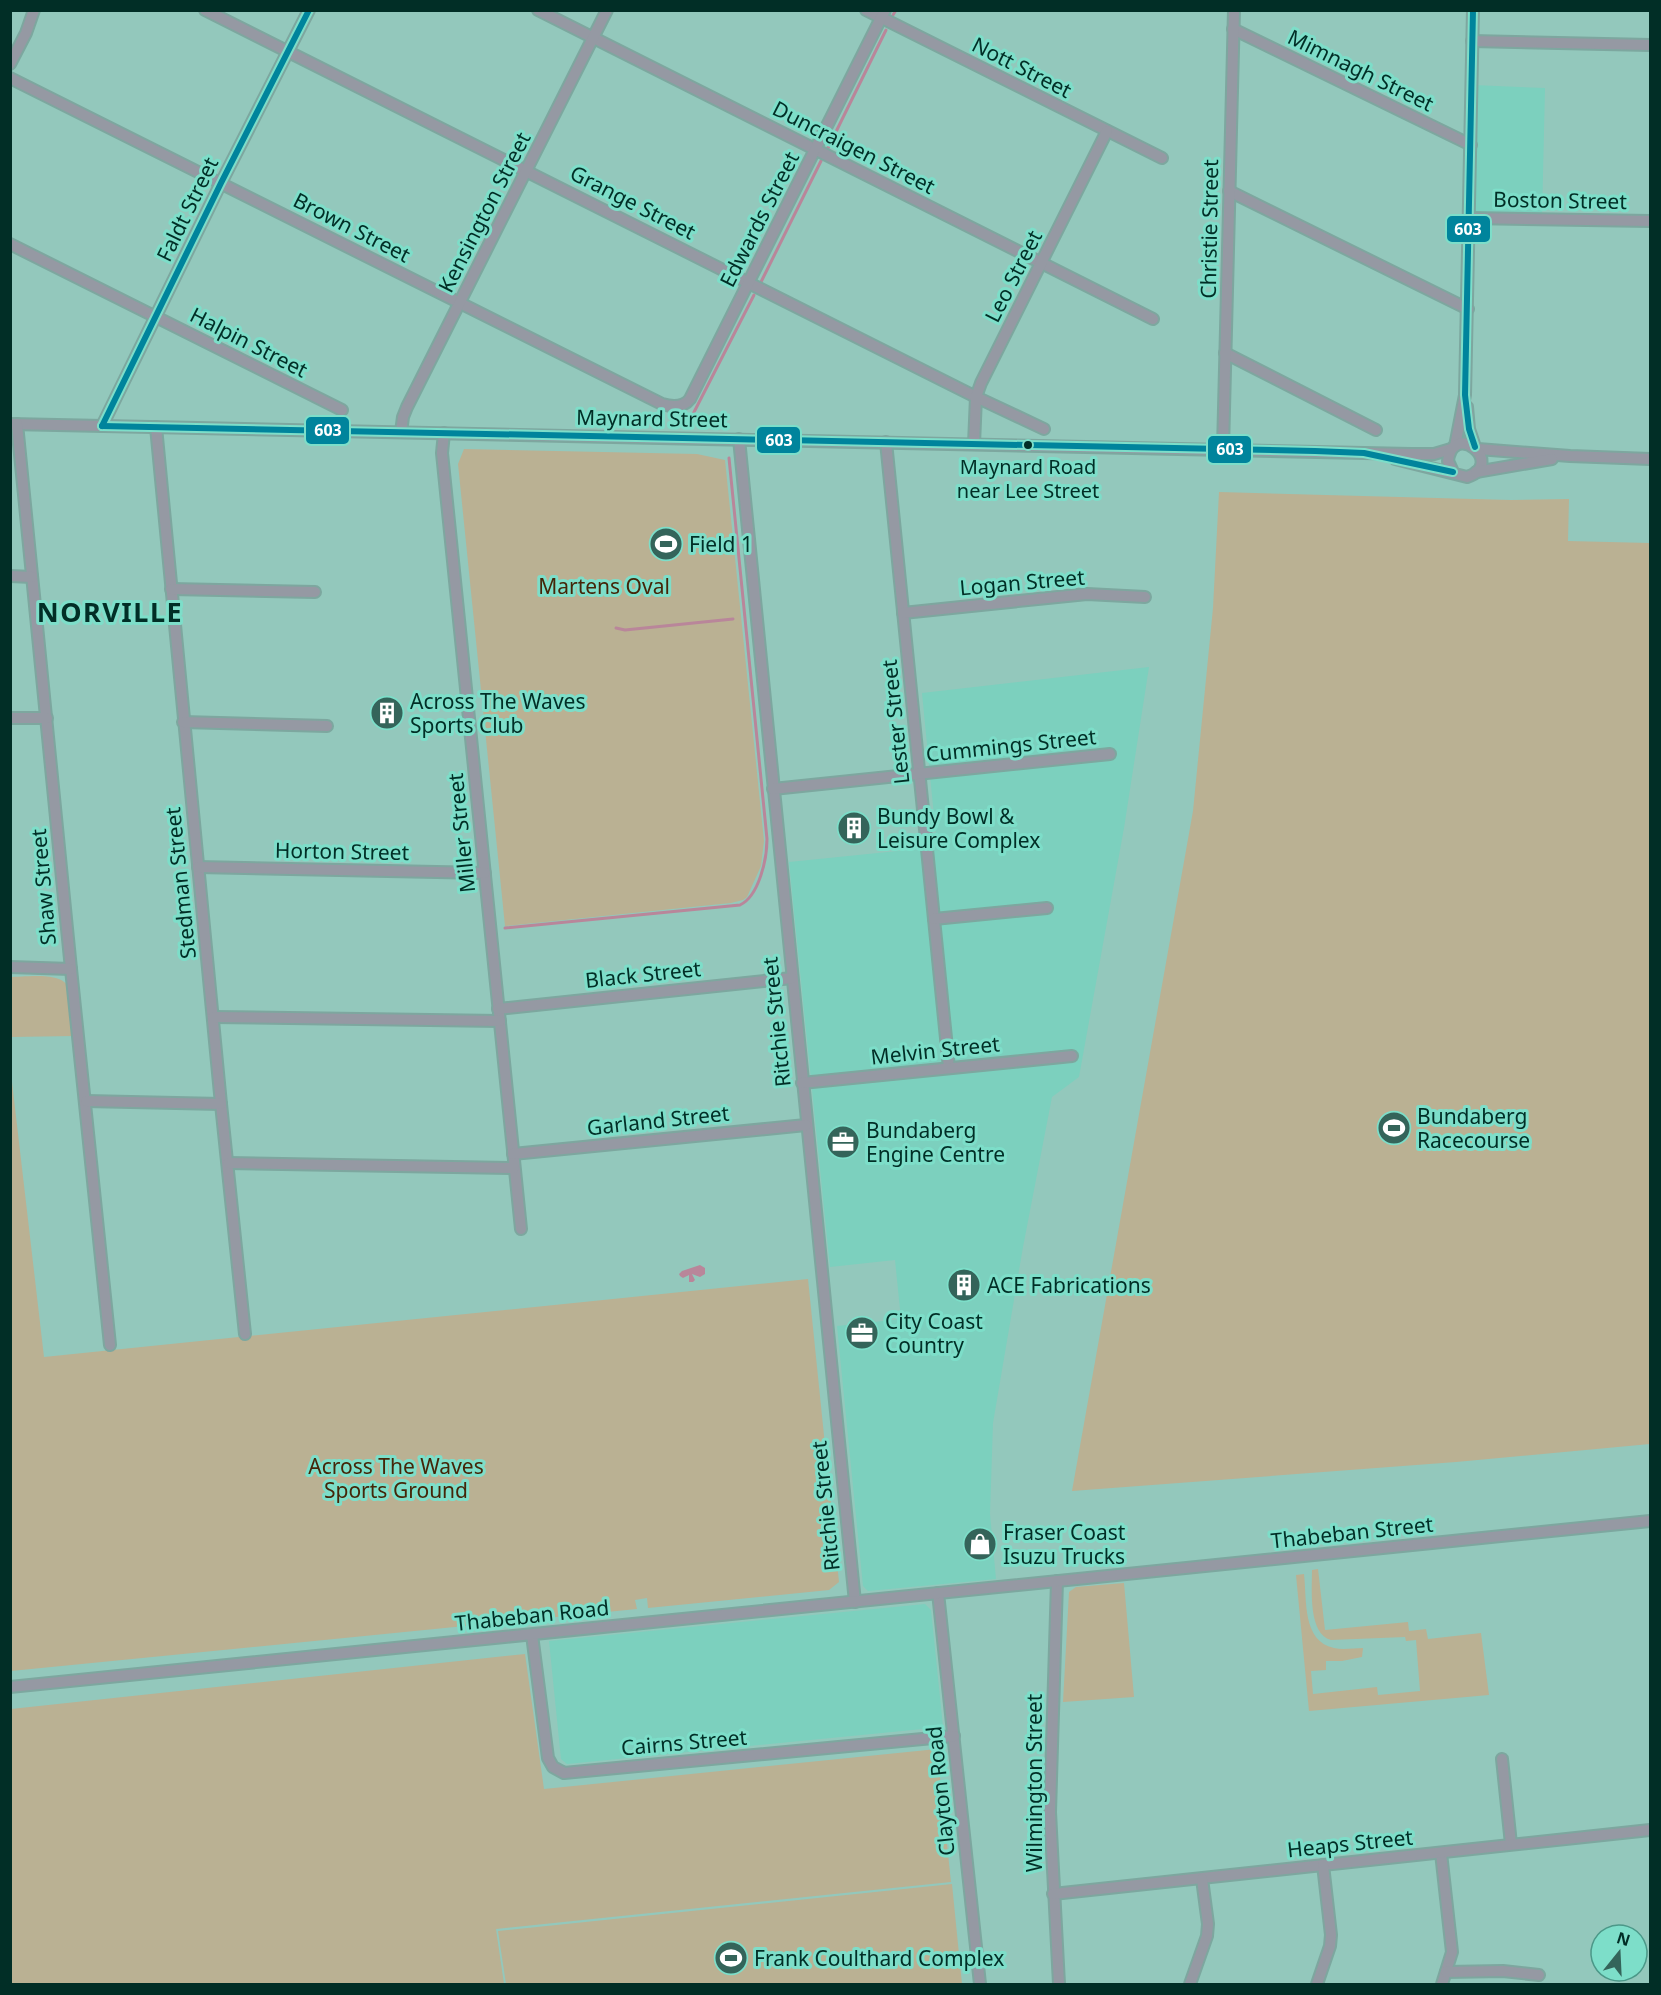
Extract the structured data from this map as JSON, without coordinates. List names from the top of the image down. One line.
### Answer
{"streets":{"street":["Nott Street","Mimnagh Street","Duncraigen Street","Boston Street","Grange Street","Faldt Street","Kensington Street","Edwards Street","Brown Street","Christie Street","Leo Street","Halpin Street","Maynard Street","Logan Street","Lester Street","Cummings Street","Miller Street","Horton Street","Stedman Street","Shaw Street","Black Street","Ritchie Street","Melvin Street","Garland Street","Thabeban Street","Thabeban Road","Cairns Street","Wilmington Street","Clayton Road","Heaps Street"]},"crossings":[["Nott Street","Edwards Street"],["Nott Street","Leo Street"],["Mimnagh Street","Christie Street"],["Duncraigen Street","Kensington Street"],["Duncraigen Street","Edwards Street"],["Duncraigen Street","Leo Street"],["Grange Street","Faldt Street"],["Grange Street","Kensington Street"],["Grange Street","Edwards Street"],["Grange Street","Leo Street"],["Faldt Street","Brown Street"],["Faldt Street","Halpin Street"],["Faldt Street","Maynard Street"],["Kensington Street","Brown Street"],["Kensington Street","Maynard Street"],["Edwards Street","Brown Street"],["Christie Street","Maynard Street"],["Leo Street","Maynard Street"],["Maynard Street","Lester Street"],["Maynard Street","Miller Street"],["Maynard Street","Stedman Street"],["Maynard Street","Shaw Street"],["Maynard Street","Ritchie Street"],["Logan Street","Lester Street"],["Lester Street","Cummings Street"],["Lester Street","Melvin Street"],["Cummings Street","Ritchie Street"],["Miller Street","Horton Street"],["Miller Street","Black Street"],["Miller Street","Garland Street"],["Horton Street","Stedman Street"],["Black Street","Ritchie Street"],["Ritchie Street","Melvin Street"],["Ritchie Street","Garland Street"],["Ritchie Street","Thabeban Road"],["Thabeban Street","Thabeban Road"],["Thabeban Street","Wilmington Street"],["Thabeban Road","Cairns Street"],["Thabeban Road","Wilmington Street"],["Thabeban Road","Clayton Road"],["Cairns Street","Clayton Road"],["Wilmington Street","Heaps Street"]],"districts":["NORVILLE"],"parks":["Martens Oval","Across The Waves Sports Ground"],"places":{"other":["Maynard Road near Lee Street"],"sports":["Field 1","Bundaberg Racecourse","Frank Coulthard Complex"],"building":["Across The Waves Sports Club","Bundy Bowl & Leisure Complex","ACE Fabrications"],"office":["Bundaberg Engine Centre","City Coast Country"],"shop":["Fraser Coast Isuzu Trucks"]},"lines":["transit line 603"],"north":"top"}
